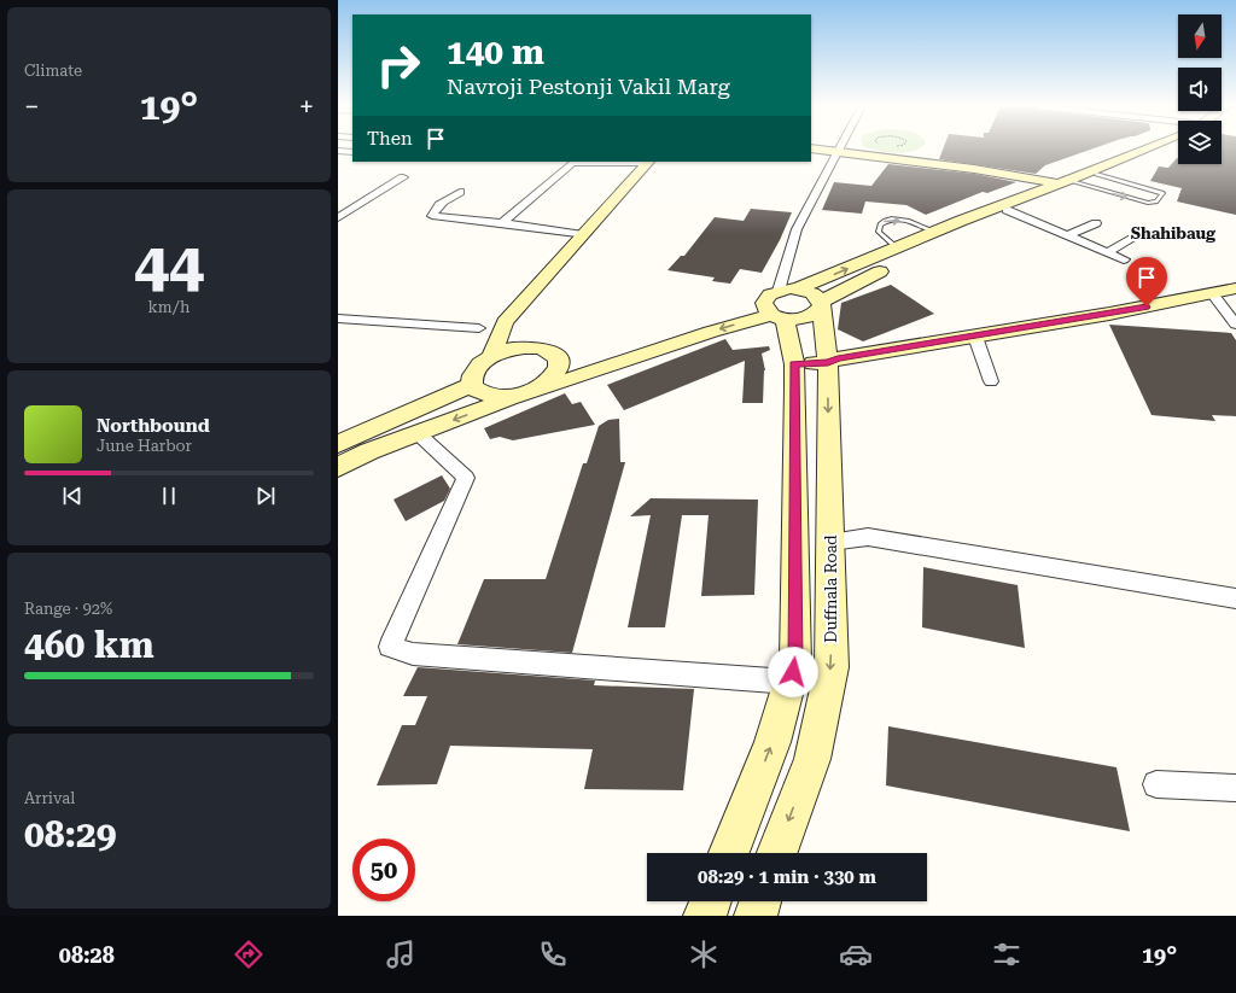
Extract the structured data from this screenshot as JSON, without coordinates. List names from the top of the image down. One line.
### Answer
{"streets":{"main road":["Duffnala Road"]},"districts":["Shahibaug"],"north":"bottom","page":{"tile":["Climate",["44","km/h"],["Range · 92%","460 km"],["Arrival","08:29"]],"turn":["140 m","Navroji Pestonji Vakil Marg"],"heat":["−","19°","+"],"then":"Then","song":["Northbound","June Harbor"],"limit":"50","trip":"08:29 · 1 min · 330 m","tabs":["08:28","19°"]}}
